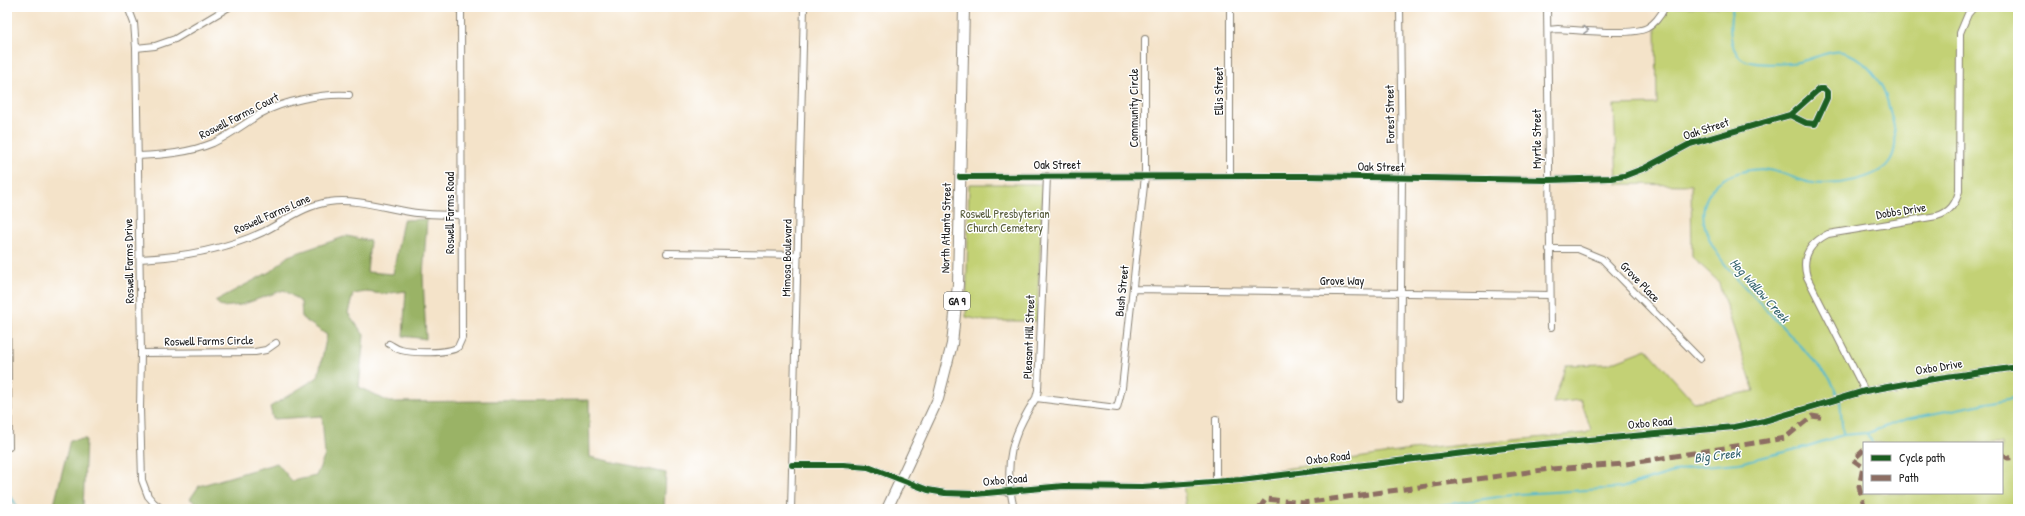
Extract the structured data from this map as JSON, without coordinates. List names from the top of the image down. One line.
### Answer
{"streets":{"highway":["North Atlanta Street","GA 9"],"street":["Ellis Street","Community Circle","Forest Street","Roswell Farms Court","Oak Street","Myrtle Street","Dobbs Drive","Roswell Farms Road","Roswell Farms Lane","Mimosa Boulevard","Roswell Farms Drive","Grove Way","Grove Place","Bush Street","Pleasant Hill Street","Roswell Farms Circle","Oxbo Drive","Oxbo Road"]},"crossings":[["Ellis Street","Oak Street"],["Community Circle","Oak Street"],["Community Circle","Bush Street"],["Forest Street","Oak Street"],["Forest Street","Grove Way"],["Roswell Farms Court","Roswell Farms Drive"],["Oak Street","Myrtle Street"],["Oak Street","North Atlanta Street"],["Oak Street","Bush Street"],["Oak Street","Pleasant Hill Street"],["Myrtle Street","Grove Way"],["Myrtle Street","Grove Place"],["Dobbs Drive","Oxbo Drive"],["Dobbs Drive","Oxbo Road"],["Roswell Farms Road","Roswell Farms Lane"],["Roswell Farms Lane","Roswell Farms Drive"],["North Atlanta Street","Oxbo Road"],["Mimosa Boulevard","Oxbo Road"],["Roswell Farms Drive","Roswell Farms Circle"],["Grove Way","Bush Street"],["Bush Street","Pleasant Hill Street"],["Pleasant Hill Street","Oxbo Road"],["Oxbo Drive","Oxbo Road"]],"water":["Hog Wallow Creek","Big Creek"],"parks":["Roswell Presbyterian Church Cemetery"],"legend":["Cycle path","Path"]}
